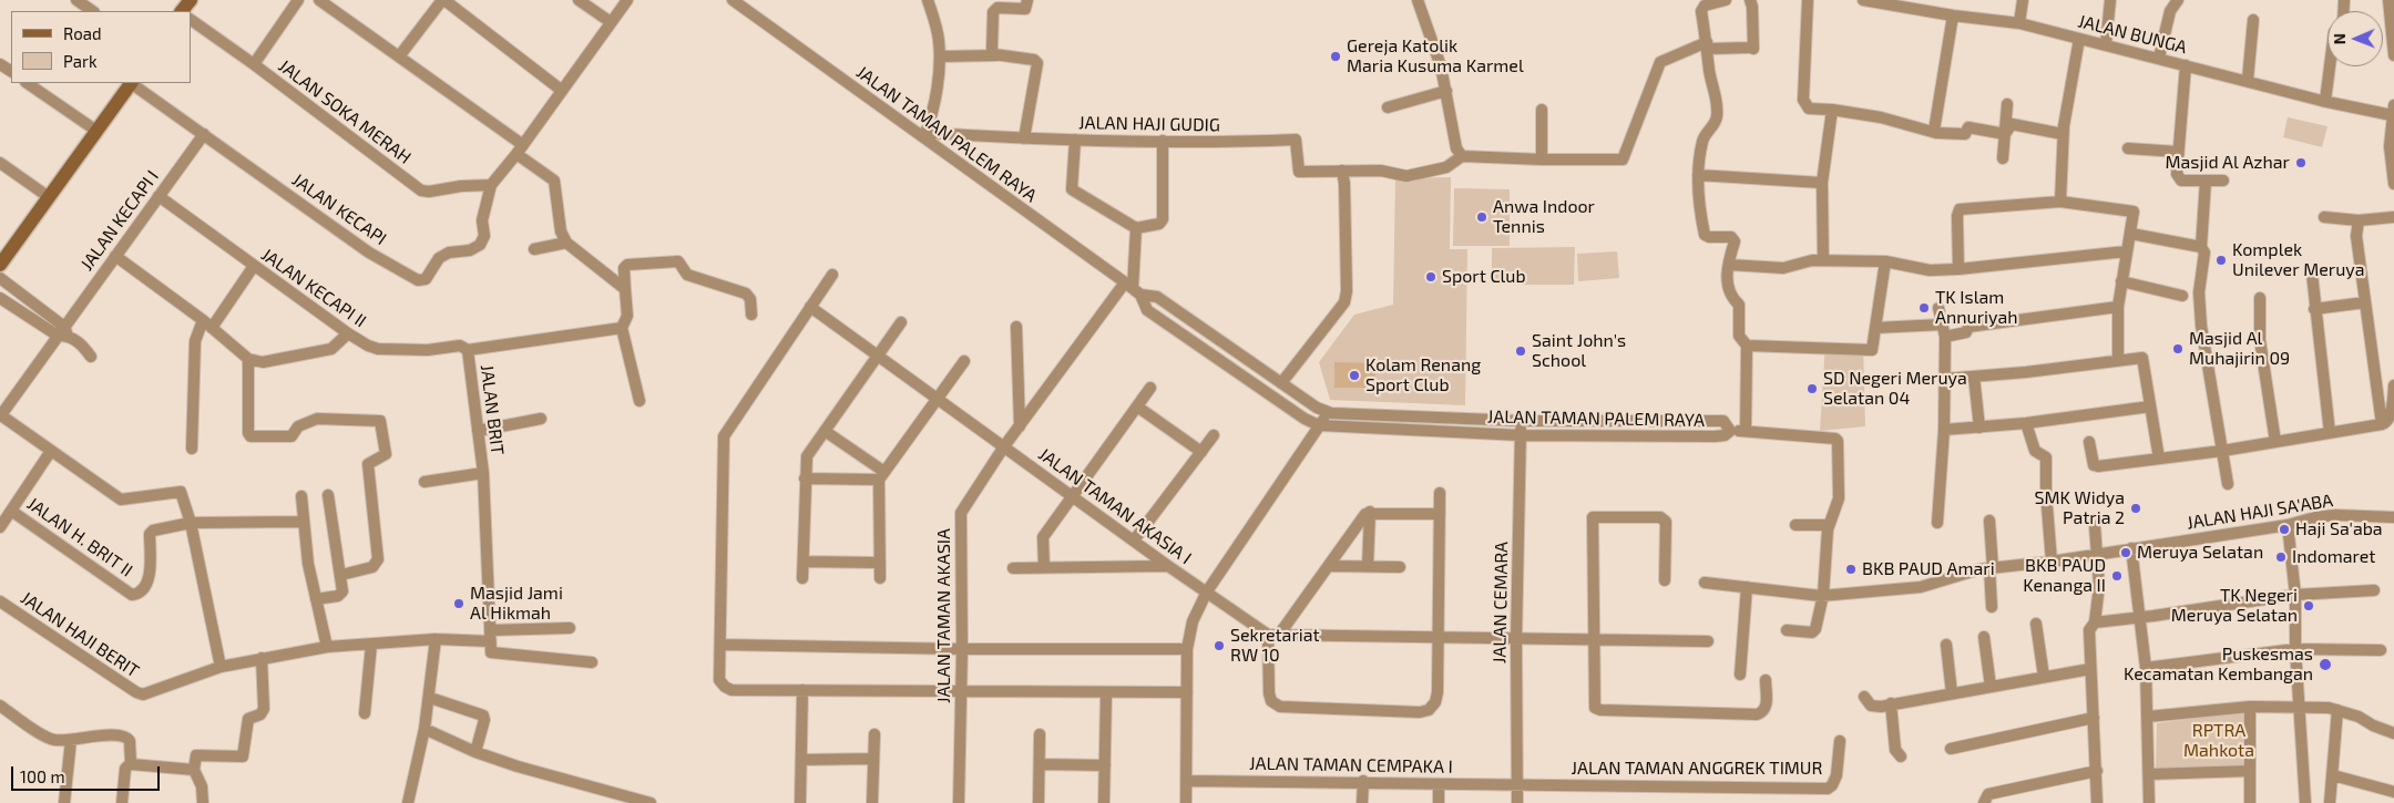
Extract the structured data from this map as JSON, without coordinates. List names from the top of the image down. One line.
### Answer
{"streets":{"street":["JALAN BUNGA","JALAN SOKA MERAH","JALAN HAJI GUDIG","JALAN TAMAN PALEM RAYA","JALAN KECAPI","JALAN KECAPI I","JALAN KECAPI II","JALAN BRIT","JALAN TAMAN AKASIA I","JALAN HAJI SA'ABA","JALAN H. BRIT II","JALAN CEMARA","JALAN TAMAN AKASIA","JALAN HAJI BERIT","JALAN TAMAN CEMPAKA I","JALAN TAMAN ANGGREK TIMUR"]},"crossings":[["JALAN SOKA MERAH","JALAN KECAPI"],["JALAN HAJI GUDIG","JALAN TAMAN PALEM RAYA"],["JALAN TAMAN PALEM RAYA","JALAN CEMARA"],["JALAN TAMAN PALEM RAYA","JALAN TAMAN AKASIA"],["JALAN KECAPI","JALAN KECAPI I"],["JALAN KECAPI I","JALAN KECAPI II"],["JALAN KECAPI II","JALAN BRIT"],["JALAN BRIT","JALAN HAJI BERIT"],["JALAN TAMAN AKASIA I","JALAN TAMAN AKASIA"],["JALAN CEMARA","JALAN TAMAN CEMPAKA I"],["JALAN CEMARA","JALAN TAMAN ANGGREK TIMUR"],["JALAN TAMAN CEMPAKA I","JALAN TAMAN ANGGREK TIMUR"]],"parks":["RPTRA Mahkota"],"places":["Gereja Katolik Maria Kusuma Karmel","Masjid Al Azhar","Anwa Indoor Tennis","Komplek Unilever Meruya","Sport Club","TK Islam Annuriyah","Masjid Al Muhajirin 09","Saint John's School","Kolam Renang Sport Club","SD Negeri Meruya Selatan 04","SMK Widya Patria 2","Haji Sa'aba","Meruya Selatan","Indomaret","BKB PAUD Amari","BKB PAUD Kenanga II","Masjid Jami Al Hikmah","TK Negeri Meruya Selatan","Sekretariat RW 10","Puskesmas Kecamatan Kembangan"],"legend":["Road","Park"],"scale_bar":"100 m","north":"left"}
